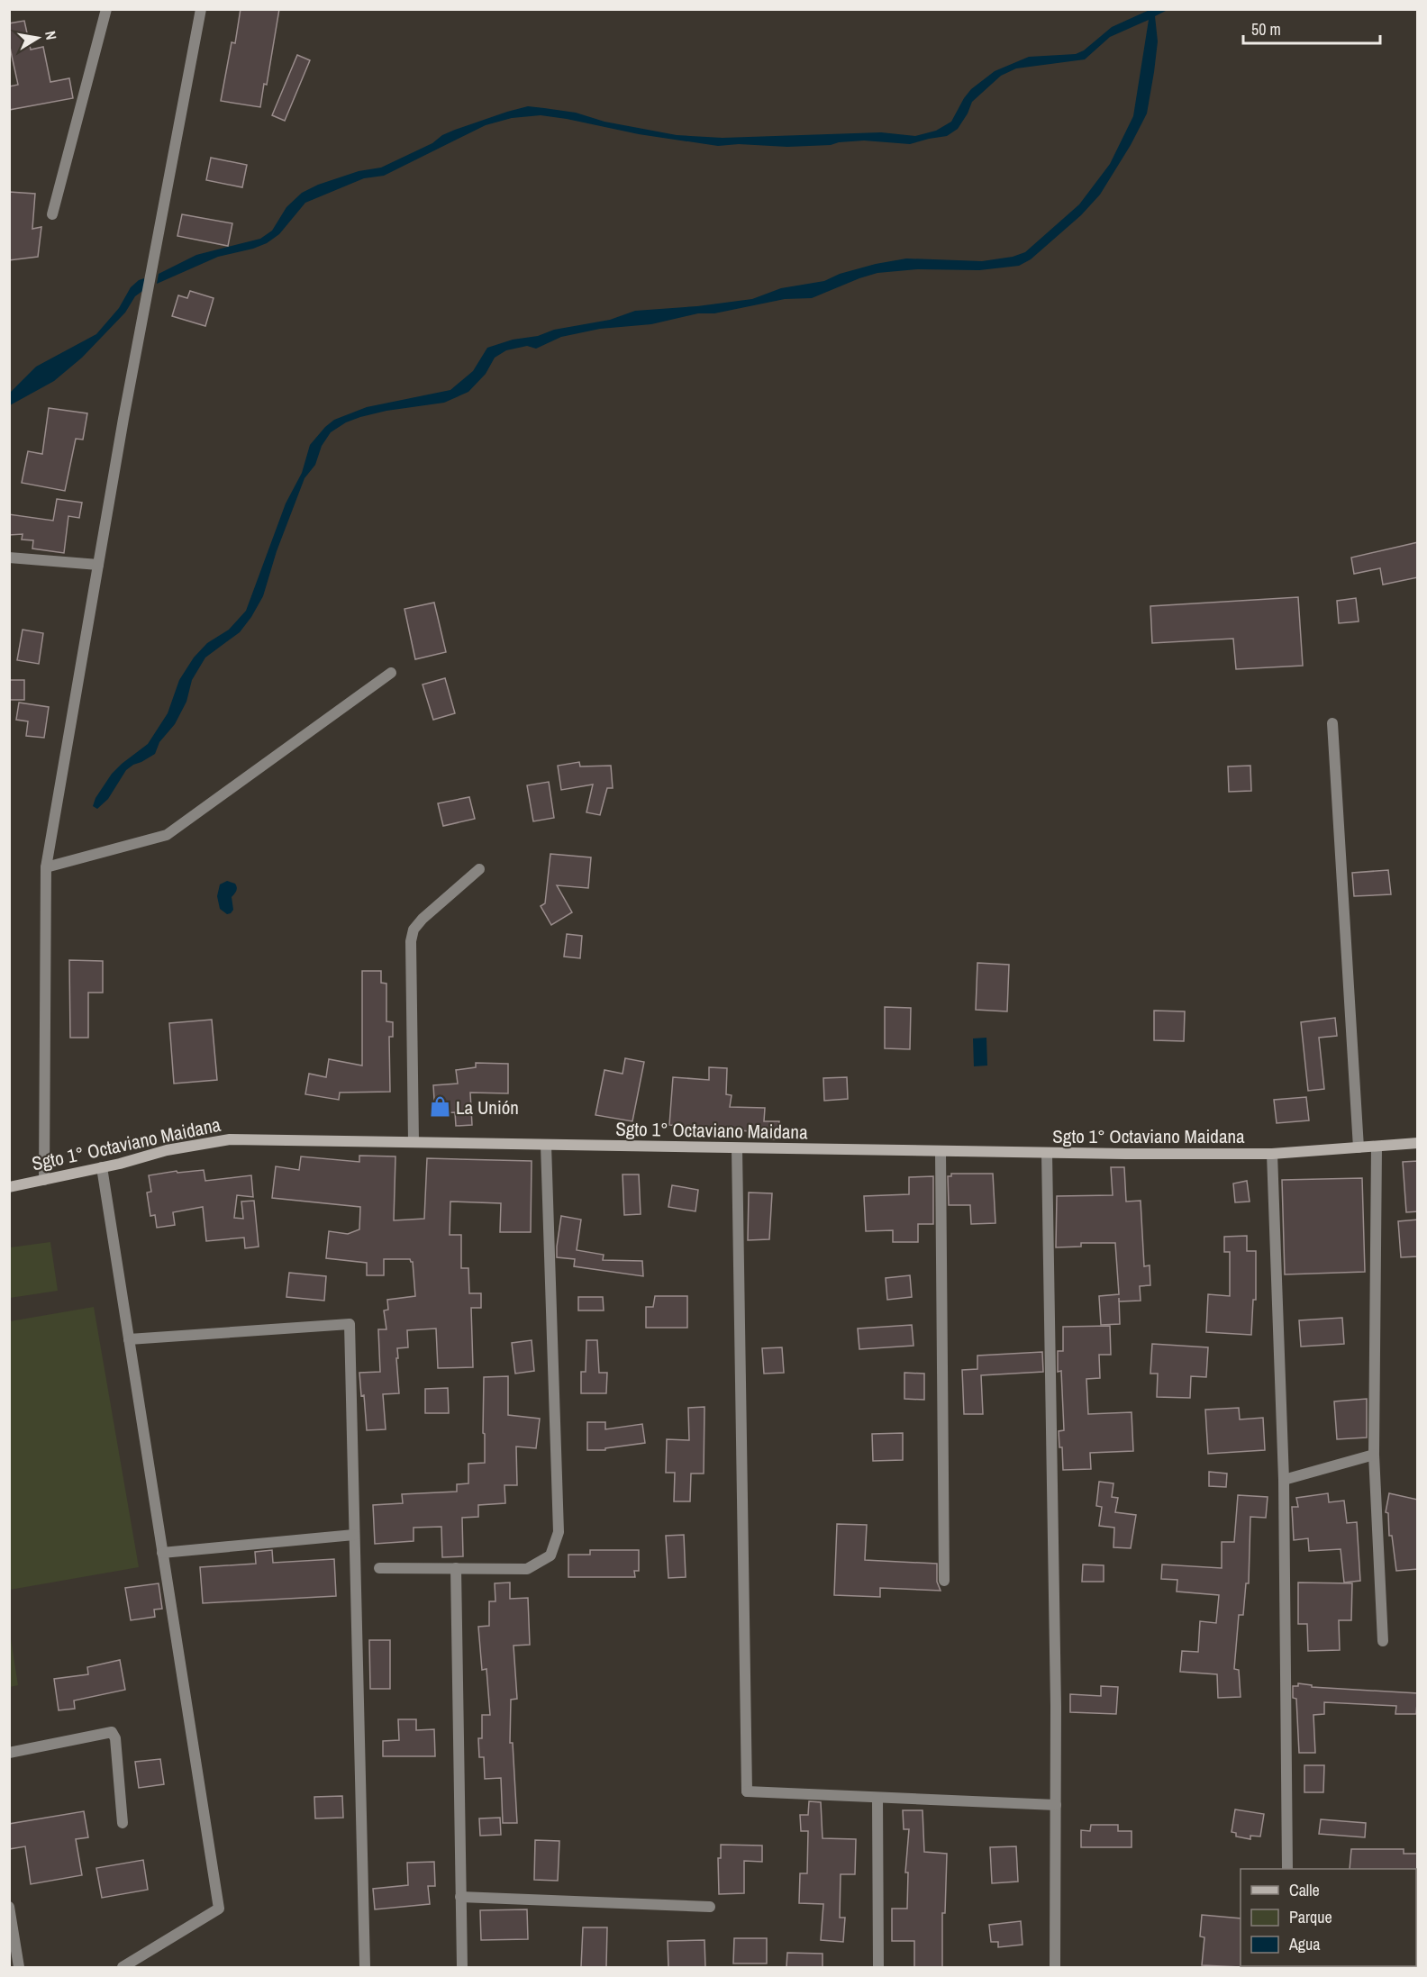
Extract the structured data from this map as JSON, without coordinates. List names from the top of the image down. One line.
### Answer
{"streets":{"main road":["Sgto 1° Octaviano Maidana"]},"places":{"shop":["La Unión"]},"legend":["Calle","Parque","Agua"],"scale_bar":"50 m","north":"right"}
